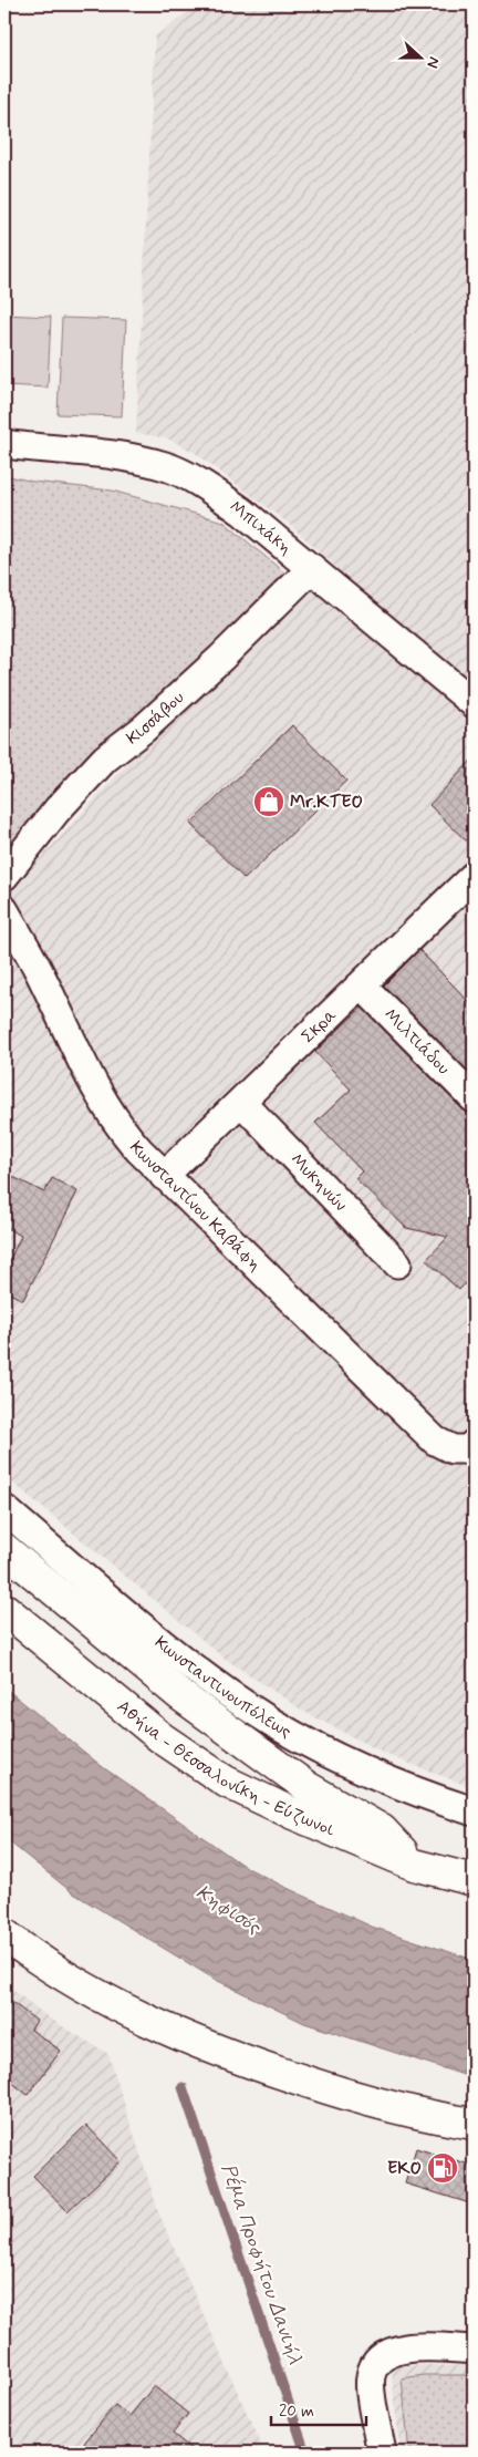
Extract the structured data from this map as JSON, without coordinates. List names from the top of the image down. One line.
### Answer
{"streets":{"highway":["Αθήνα - Θεσσαλονίκη - Εύζωνοι"],"street":["Μπιχάκη","Κισσάβου","Σκρα","Μιλτιάδου","Μυκηνών","Κωνσταντίνου Καβάφη","Κωνσταντινουπόλεως"]},"crossings":[["Μπιχάκη","Κισσάβου"],["Σκρα","Μιλτιάδου"],["Σκρα","Μυκηνών"],["Σκρα","Κωνσταντίνου Καβάφη"]],"water":["Κηφισός","Ρέμα Προφήτου Δανιήλ"],"places":{"shop":["Mr.KTEO"],"fuel station":["EKO"]},"scale_bar":"20 m","north":"right"}
